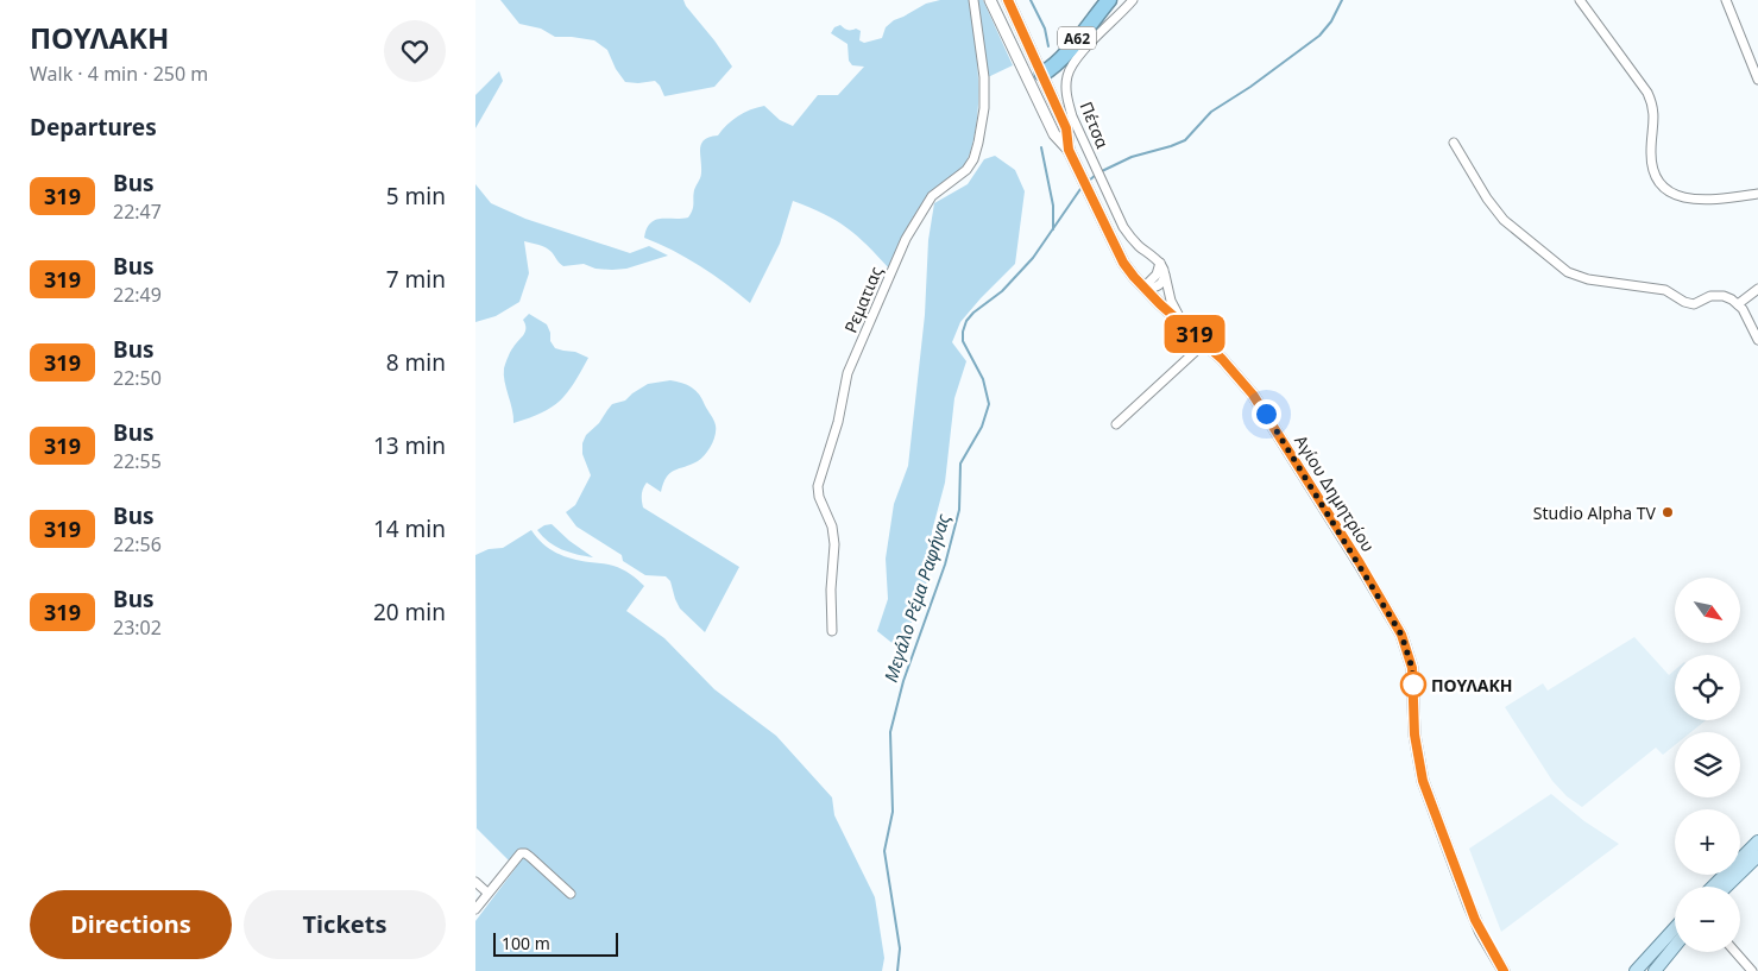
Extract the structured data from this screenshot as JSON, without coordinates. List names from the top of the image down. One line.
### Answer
{"streets":{"highway":["Α62"],"main road":["Πέτσα","Αγίου Δημητρίου"],"street":["Ρεματιας"]},"crossings":[["Α62","Πέτσα"],["Πέτσα","Αγίου Δημητρίου"]],"water":["Μεγάλο Ρέμα Ραφήνας"],"places":["Studio Alpha TV","ΠΟΥΛΑΚΗ"],"lines":["bus line 319"],"scale_bar":"100 m","north":"bottom right","page":{"heading":[["ΠΟΥΛΑΚΗ","Walk · 4 min · 250 m"],"Departures"],"on_map":"319","list":[{"mark":"319","name":"Bus","note":"22:47","value":"5 min"},{"mark":"319","name":"Bus","note":"22:49","value":"7 min"},{"mark":"319","name":"Bus","note":"22:50","value":"8 min"},{"mark":"319","name":"Bus","note":"22:55","value":"13 min"},{"mark":"319","name":"Bus","note":"22:56","value":"14 min"},{"mark":"319","name":"Bus","note":"23:02","value":"20 min"}],"map_buttons":["+","−"],"buttons":["Directions","Tickets"],"scale":"100 m"}}
